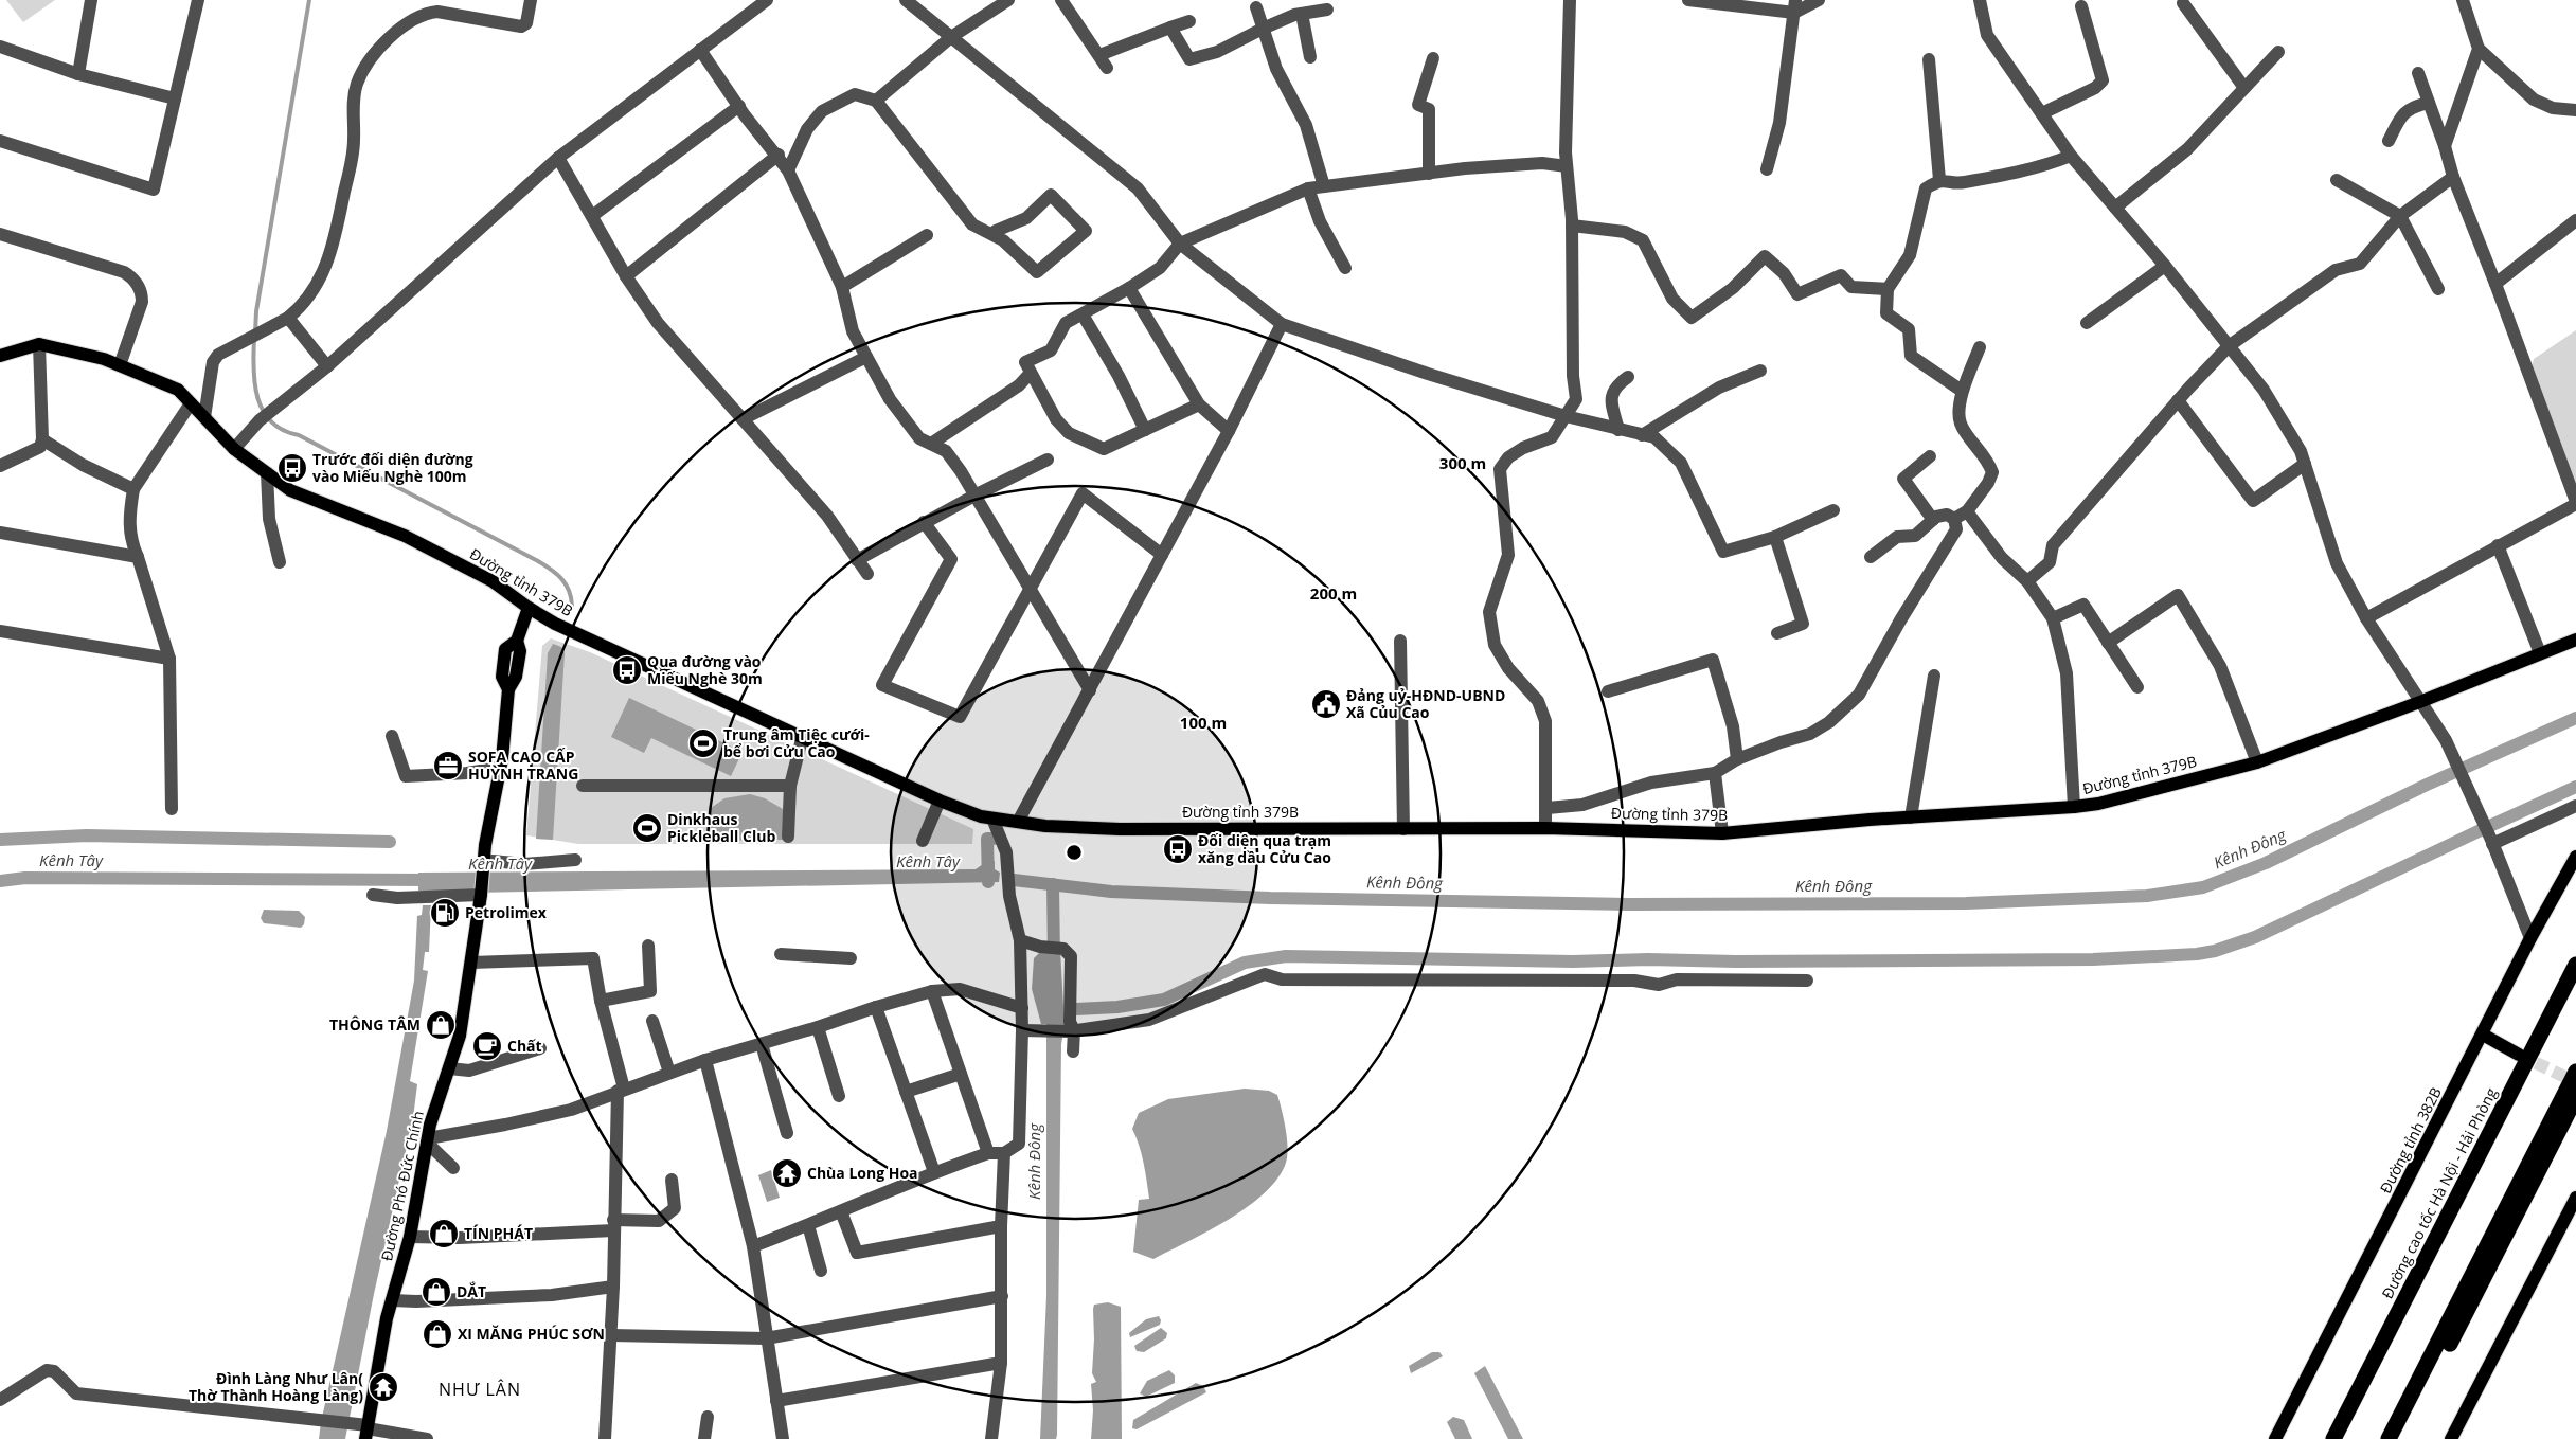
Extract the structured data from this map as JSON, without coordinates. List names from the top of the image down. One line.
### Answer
{"streets":{"highway":["Đường cao tốc Hà Nội - Hải Phòng"],"main road":["Đường tỉnh 379B","Đường tỉnh 382B","Đường Phó Đức Chính"]},"crossings":[["Đường tỉnh 379B","Đường Phó Đức Chính"]],"districts":["NHƯ LÂN"],"water":["Kênh Đông","Kênh Tây"],"places":{"bus stop":["Trước đối diện đường vào Miếu Nghè 100m","Qua đường vào Miếu Nghè 30m","Đối diện qua trạm xăng dầu Cửu Cao"],"public building":["Đảng uỷ-HĐND-UBND Xã Củu Cao"],"sports":["Trung âm Tiệc cưới- bể bơi Cửu Cao","Dinkhaus Pickleball Club"],"office":["SOFA CAO CẤP HUỲNH TRANG"],"fuel station":["Petrolimex"],"shop":["THÔNG TÂM","TÍN PHÁT","DẮT","XI MĂNG PHÚC SƠN"],"cafe":["Chất"],"temple":["Chùa Long Hoa","Đình Làng Như Lân( Thờ Thành Hoàng Làng)"]},"rings":["300 m","200 m","100 m"]}
